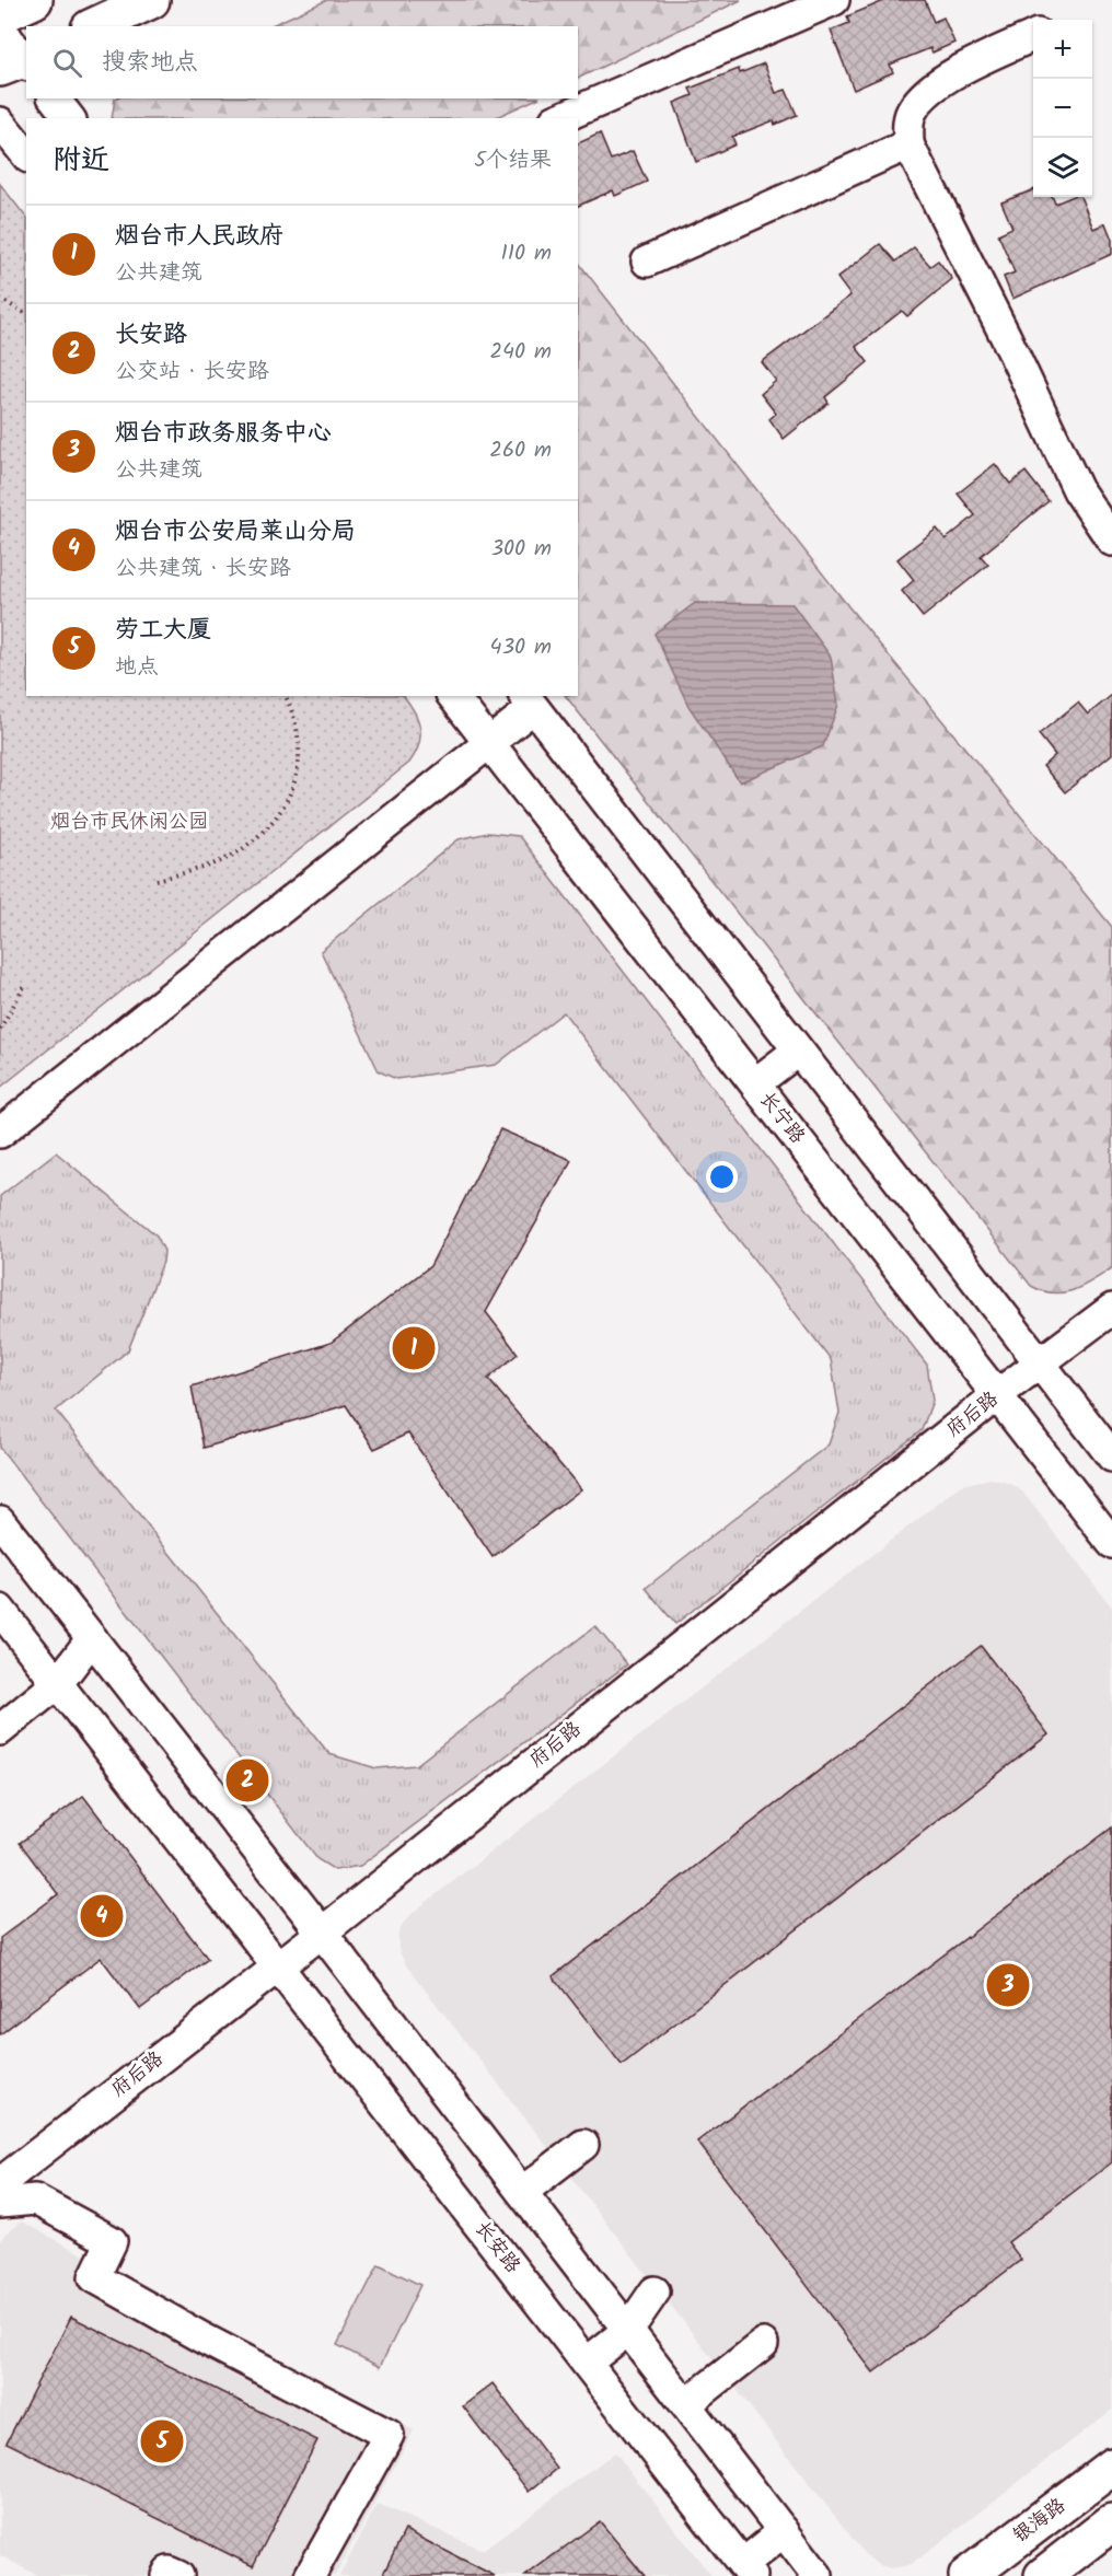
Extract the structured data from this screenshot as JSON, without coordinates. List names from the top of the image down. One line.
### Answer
{"streets":{"main road":["银海路"],"street":["长宁路","府后路","长安路"]},"crossings":[["长宁路","府后路"],["府后路","长安路"]],"parks":["烟台市民休闲公园"],"page":{"map_buttons":["+","−"],"search":"搜索地点","heading":["附近","5个结果"],"list":[{"mark":"1","name":"烟台市人民政府","note":"公共建筑","value":"110 m"},{"mark":"2","name":"长安路","note":"公交站 · 长安路","value":"240 m"},{"mark":"3","name":"烟台市政务服务中心","note":"公共建筑","value":"260 m"},{"mark":"4","name":"烟台市公安局莱山分局","note":"公共建筑 · 长安路","value":"300 m"},{"mark":"5","name":"劳工大厦","note":"地点","value":"430 m"}],"pins":["1","2","4","3","5"]}}
